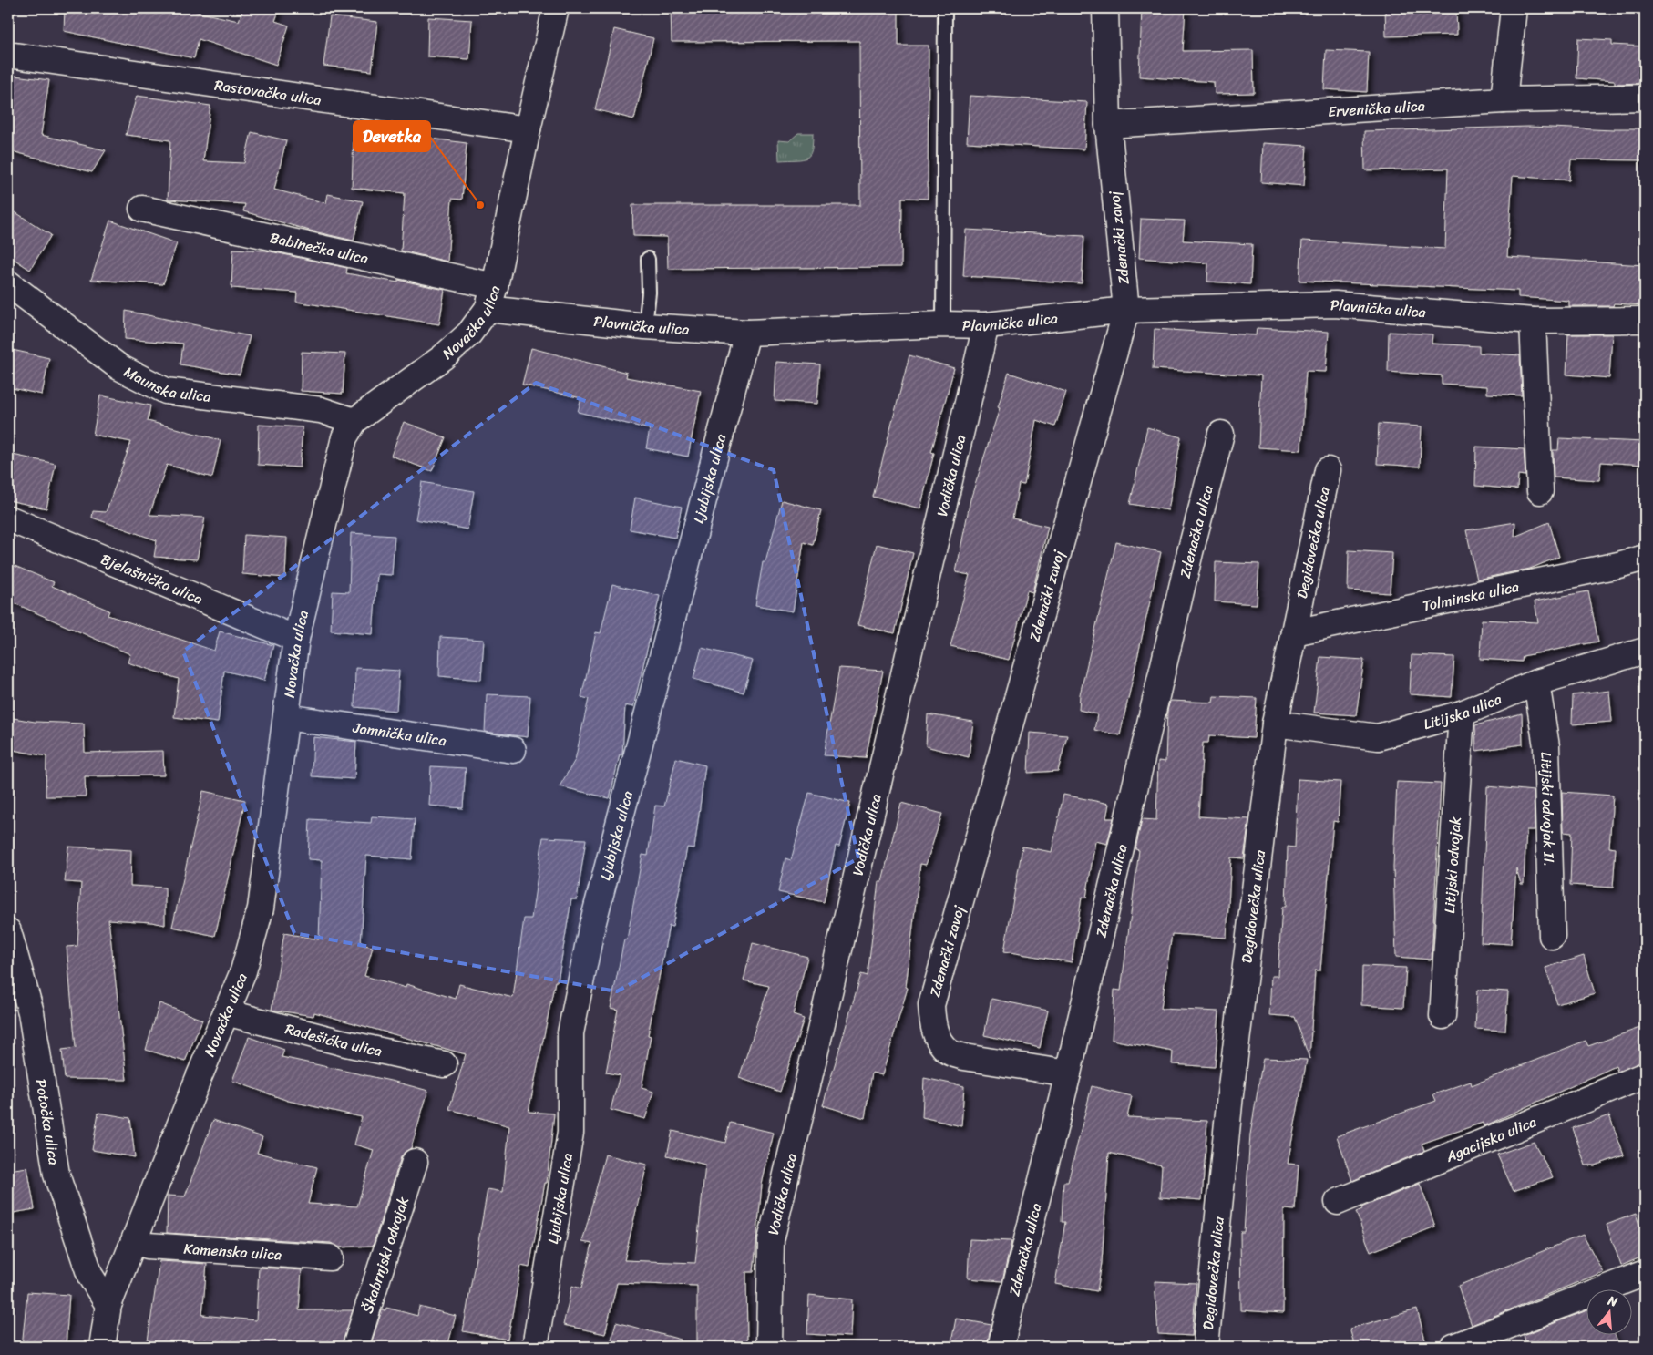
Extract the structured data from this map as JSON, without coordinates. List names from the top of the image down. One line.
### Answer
{"streets":{"street":["Rastovačka ulica","Ervenička ulica","Zdenački zavoj","Babinečka ulica","Plavnička ulica","Novačka ulica","Maunska ulica","Vodička ulica","Ljubijska ulica","Zdenačka ulica","Degidovečka ulica","Bjelašnička ulica","Tolminska ulica","Litijska ulica","Jamnička ulica","Litijski odvojak II.","Litijski odvojak","Radešićka ulica","Potočka ulica","Agacijska ulica","Kamenska ulica","Škabrnjski odvojak"]},"crossings":[["Rastovačka ulica","Novačka ulica"],["Ervenička ulica","Zdenački zavoj"],["Zdenački zavoj","Plavnička ulica"],["Zdenački zavoj","Zdenačka ulica"],["Babinečka ulica","Plavnička ulica"],["Babinečka ulica","Novačka ulica"],["Plavnička ulica","Novačka ulica"],["Plavnička ulica","Vodička ulica"],["Plavnička ulica","Ljubijska ulica"],["Novačka ulica","Maunska ulica"],["Novačka ulica","Bjelašnička ulica"],["Novačka ulica","Jamnička ulica"],["Novačka ulica","Radešićka ulica"],["Novačka ulica","Potočka ulica"],["Novačka ulica","Kamenska ulica"],["Degidovečka ulica","Tolminska ulica"],["Degidovečka ulica","Litijska ulica"],["Litijska ulica","Litijski odvojak II."],["Litijska ulica","Litijski odvojak"]],"places":["Devetka"],"north":"top"}
